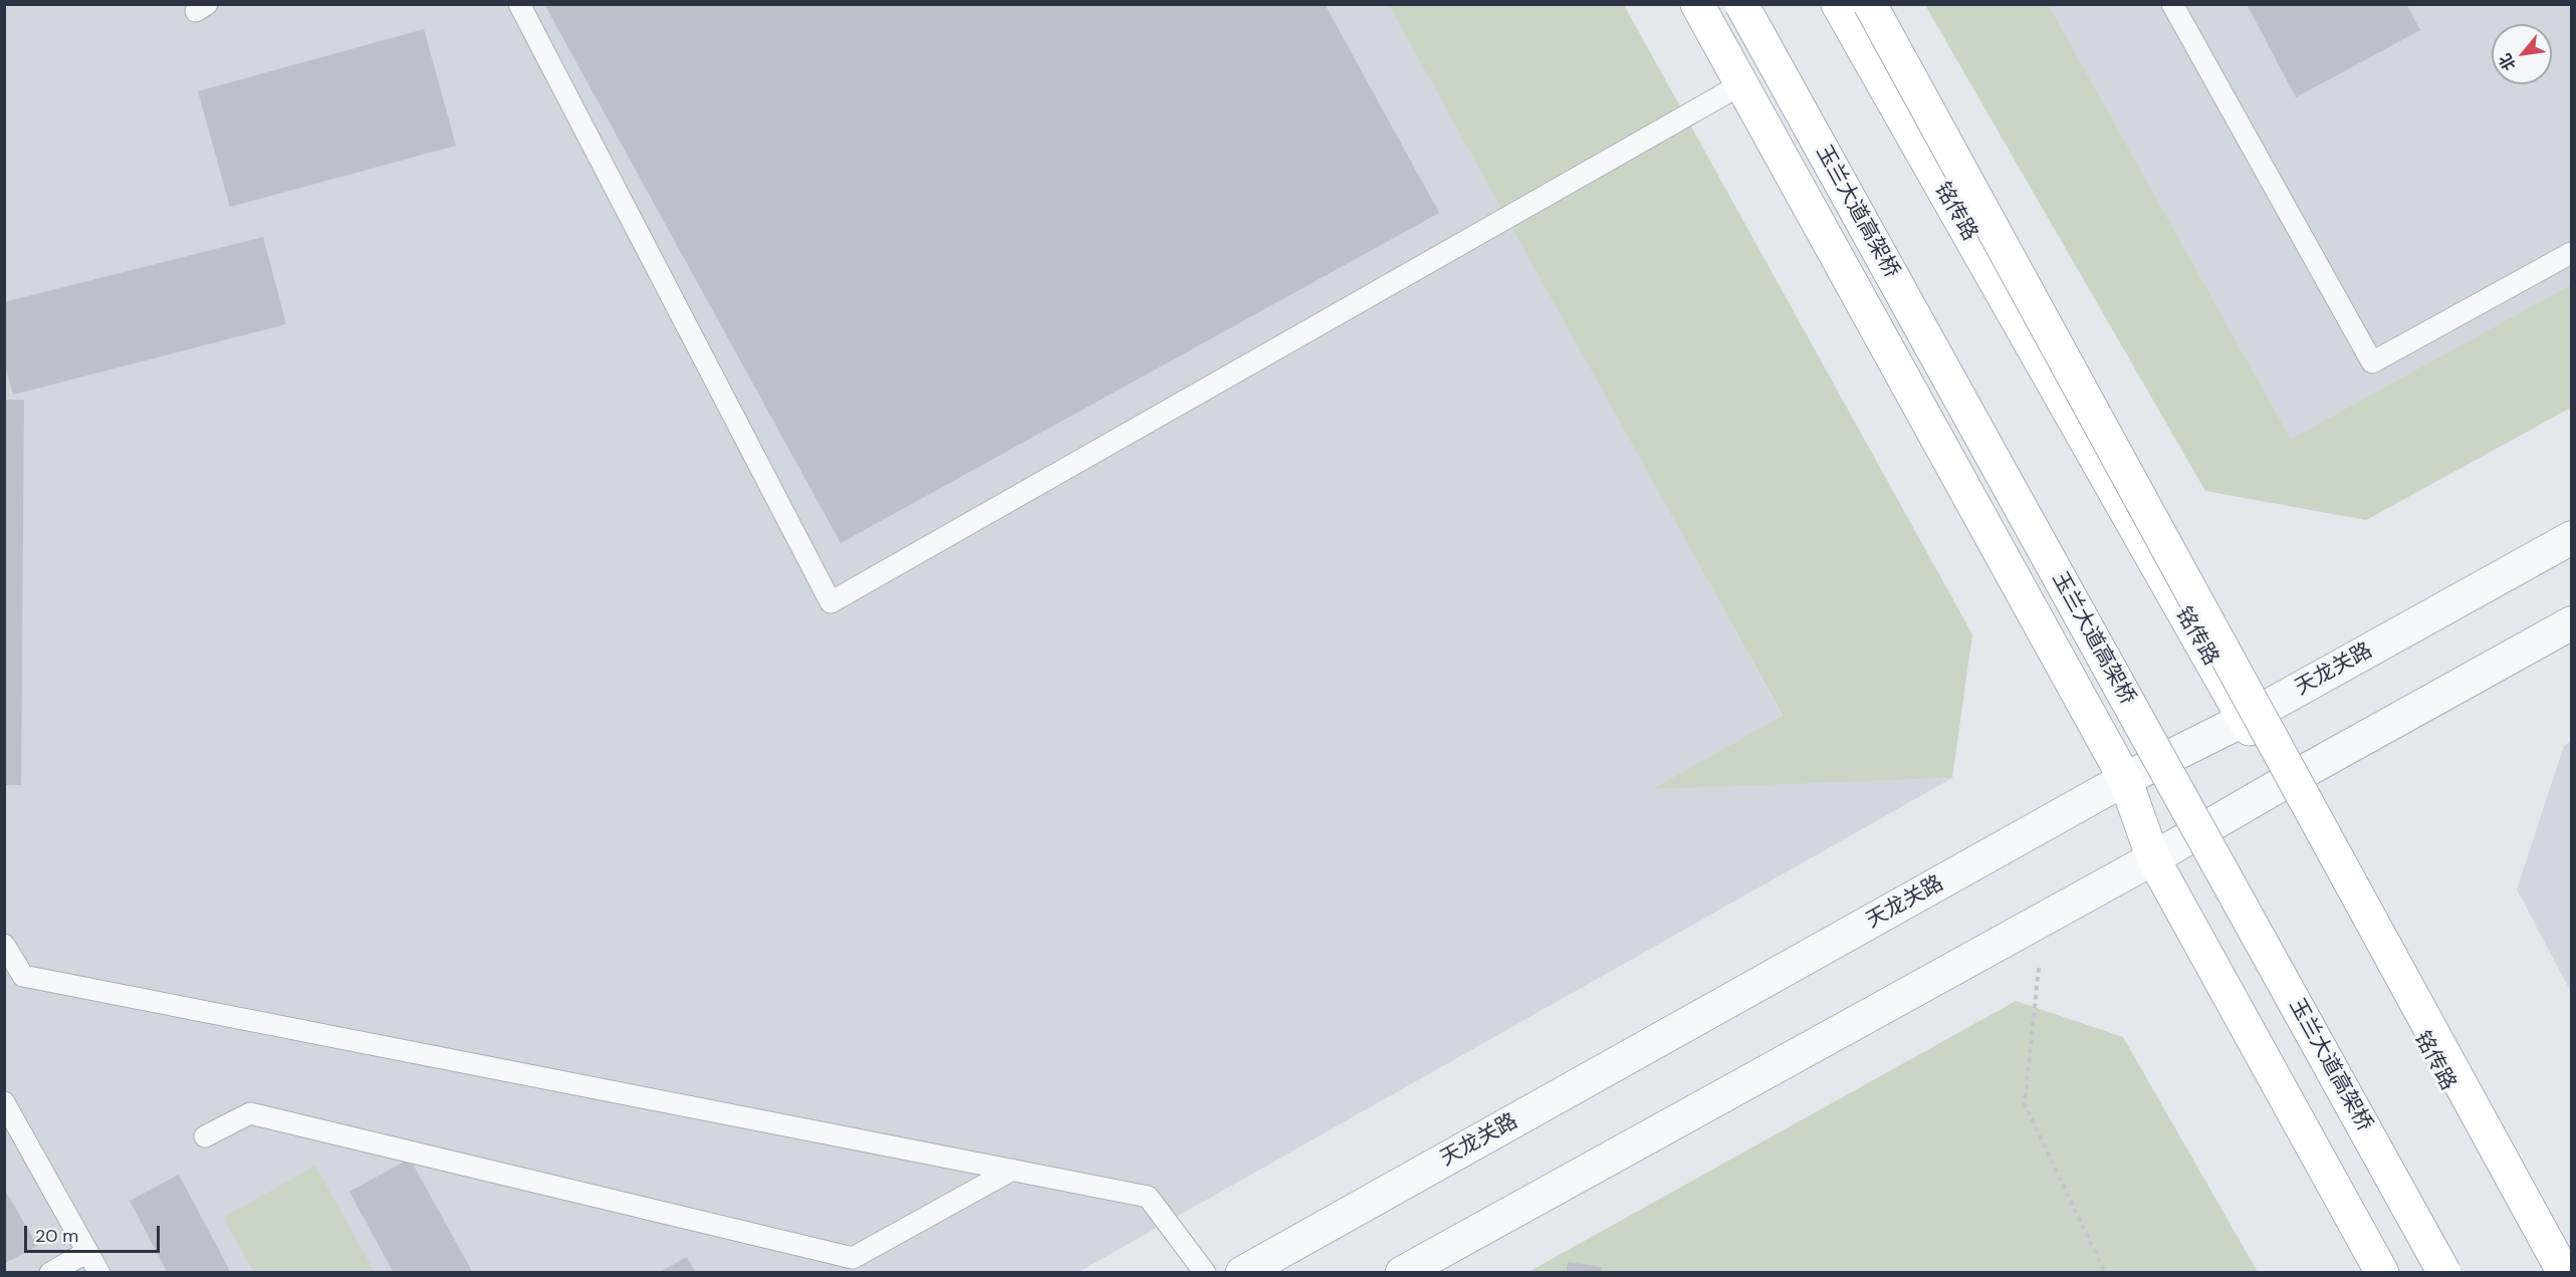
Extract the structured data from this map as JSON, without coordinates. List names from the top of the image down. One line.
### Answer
{"streets":{"main road":["玉兰大道高架桥","铭传路"],"street":["天龙关路"]},"crossings":[["铭传路","天龙关路"]],"scale_bar":"20 m","north":"bottom left"}
